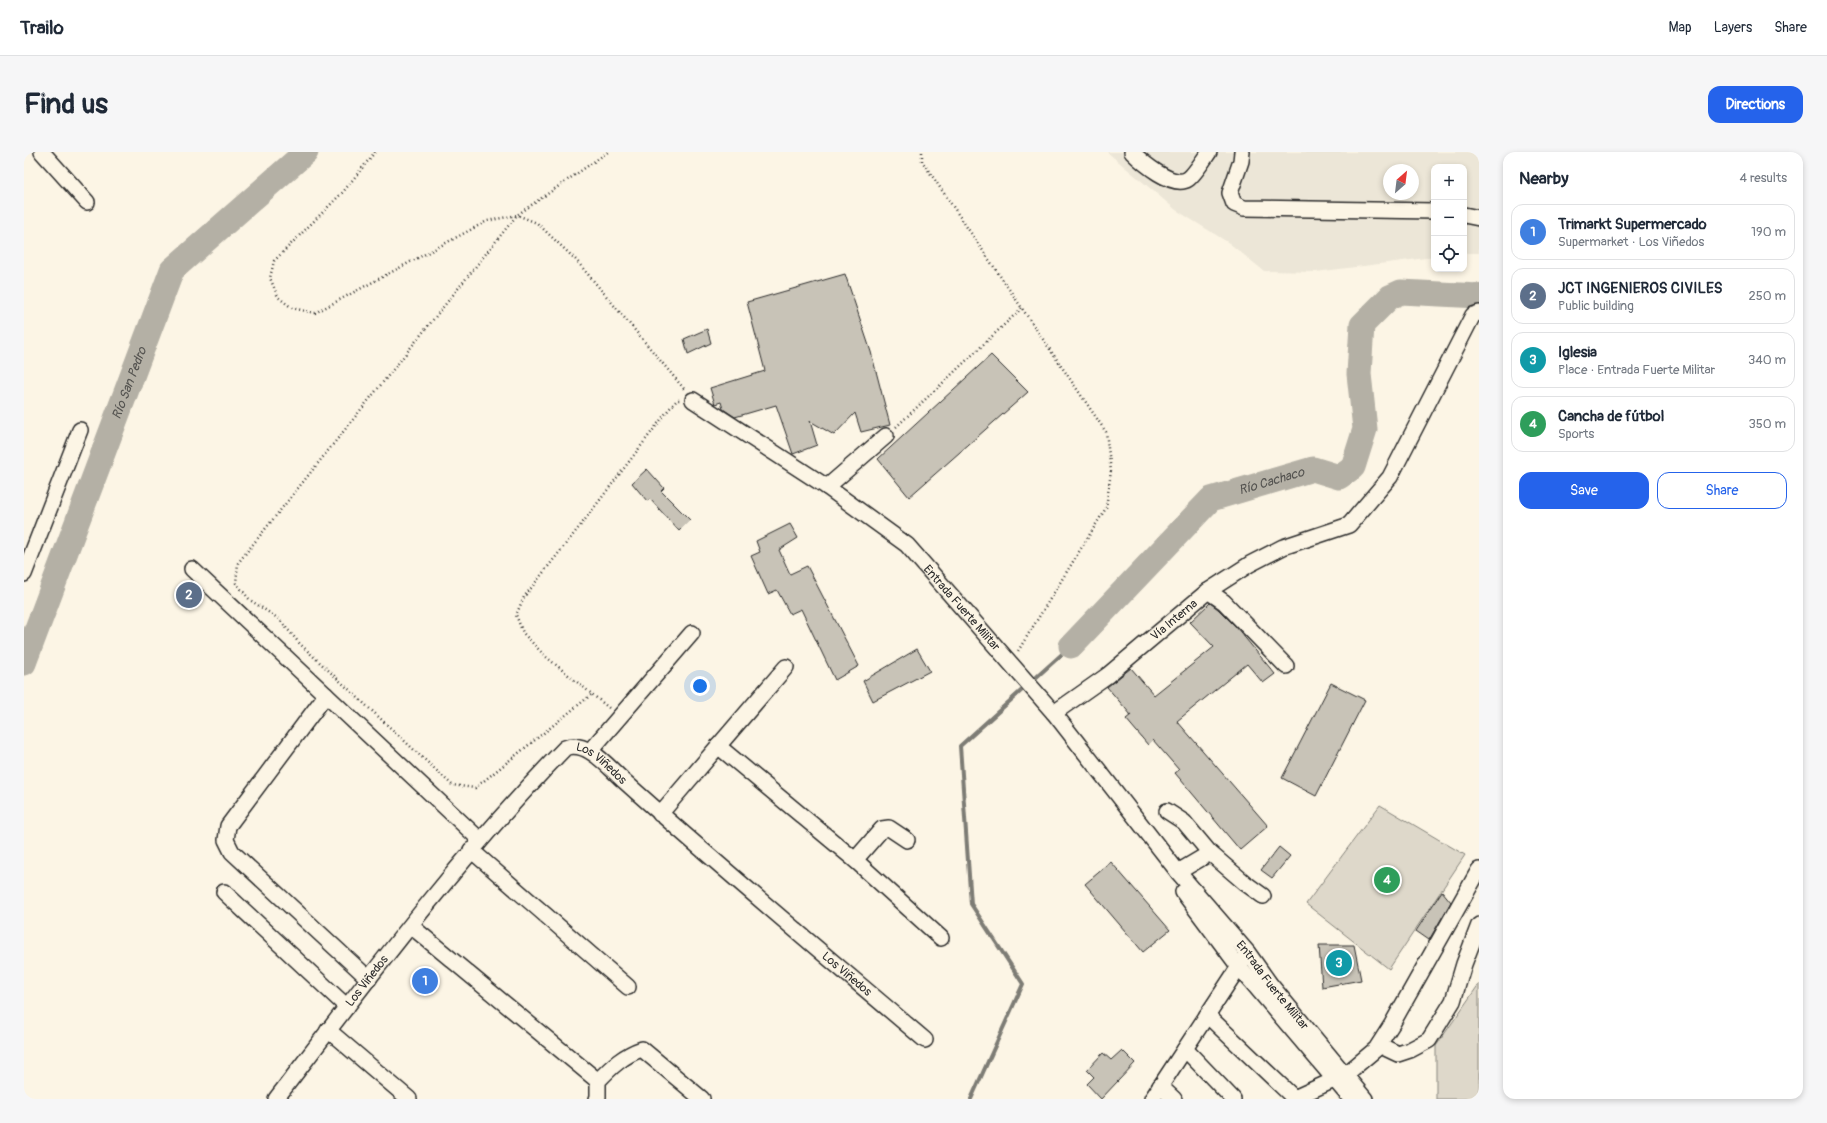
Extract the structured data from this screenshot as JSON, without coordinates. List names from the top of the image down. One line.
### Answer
{"streets":{"street":["Entrada Fuerte Militar","Vía Interna","Los Viñedos"]},"crossings":[["Entrada Fuerte Militar","Vía Interna"]],"water":["Río San Pedro","Río Cachaco"],"north":"top right","page":{"header":"Trailo","nav":["Map","Layers","Share"],"buttons":["Directions",["Save","Share"]],"title":"Find us","heading":["Nearby","4 results"],"map_buttons":["+","−"],"list":[{"mark":"1","name":"Trimarkt Supermercado","note":"Supermarket · Los Viñedos","value":"190 m"},{"mark":"2","name":"JCT INGENIEROS CIVILES","note":"Public building","value":"250 m"},{"mark":"3","name":"Iglesia","note":"Place · Entrada Fuerte Militar","value":"340 m"},{"mark":"4","name":"Cancha de fútbol","note":"Sports","value":"350 m"}],"pins":["2","4","3","1"]}}
